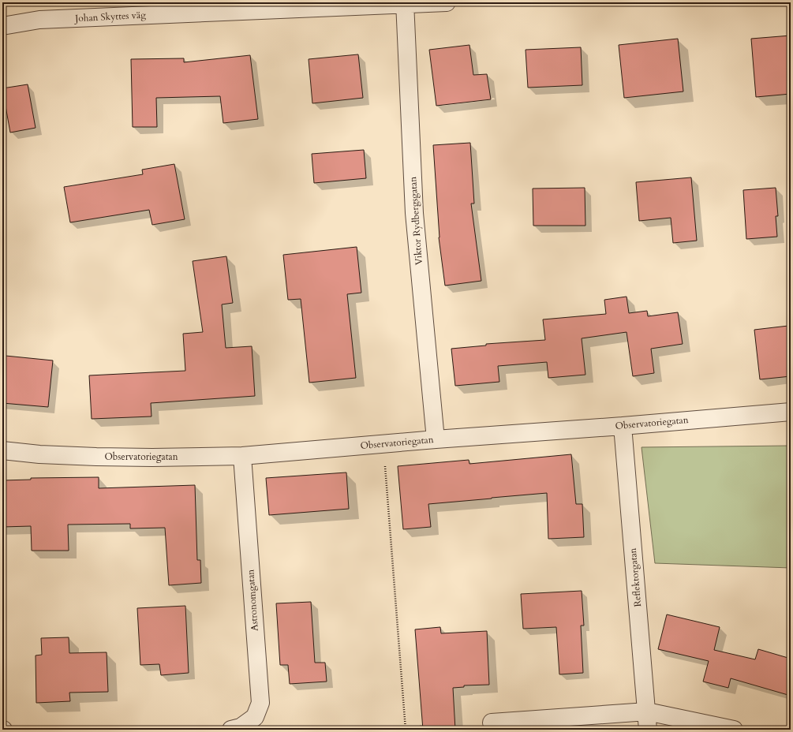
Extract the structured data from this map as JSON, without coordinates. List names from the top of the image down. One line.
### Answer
{"streets":{"street":["Johan Skyttes väg","Viktor Rydbergsgatan","Observatoriegatan","Reflektorgatan","Astronomgatan"]},"crossings":[["Johan Skyttes väg","Viktor Rydbergsgatan"],["Viktor Rydbergsgatan","Observatoriegatan"],["Observatoriegatan","Reflektorgatan"],["Observatoriegatan","Astronomgatan"]]}
